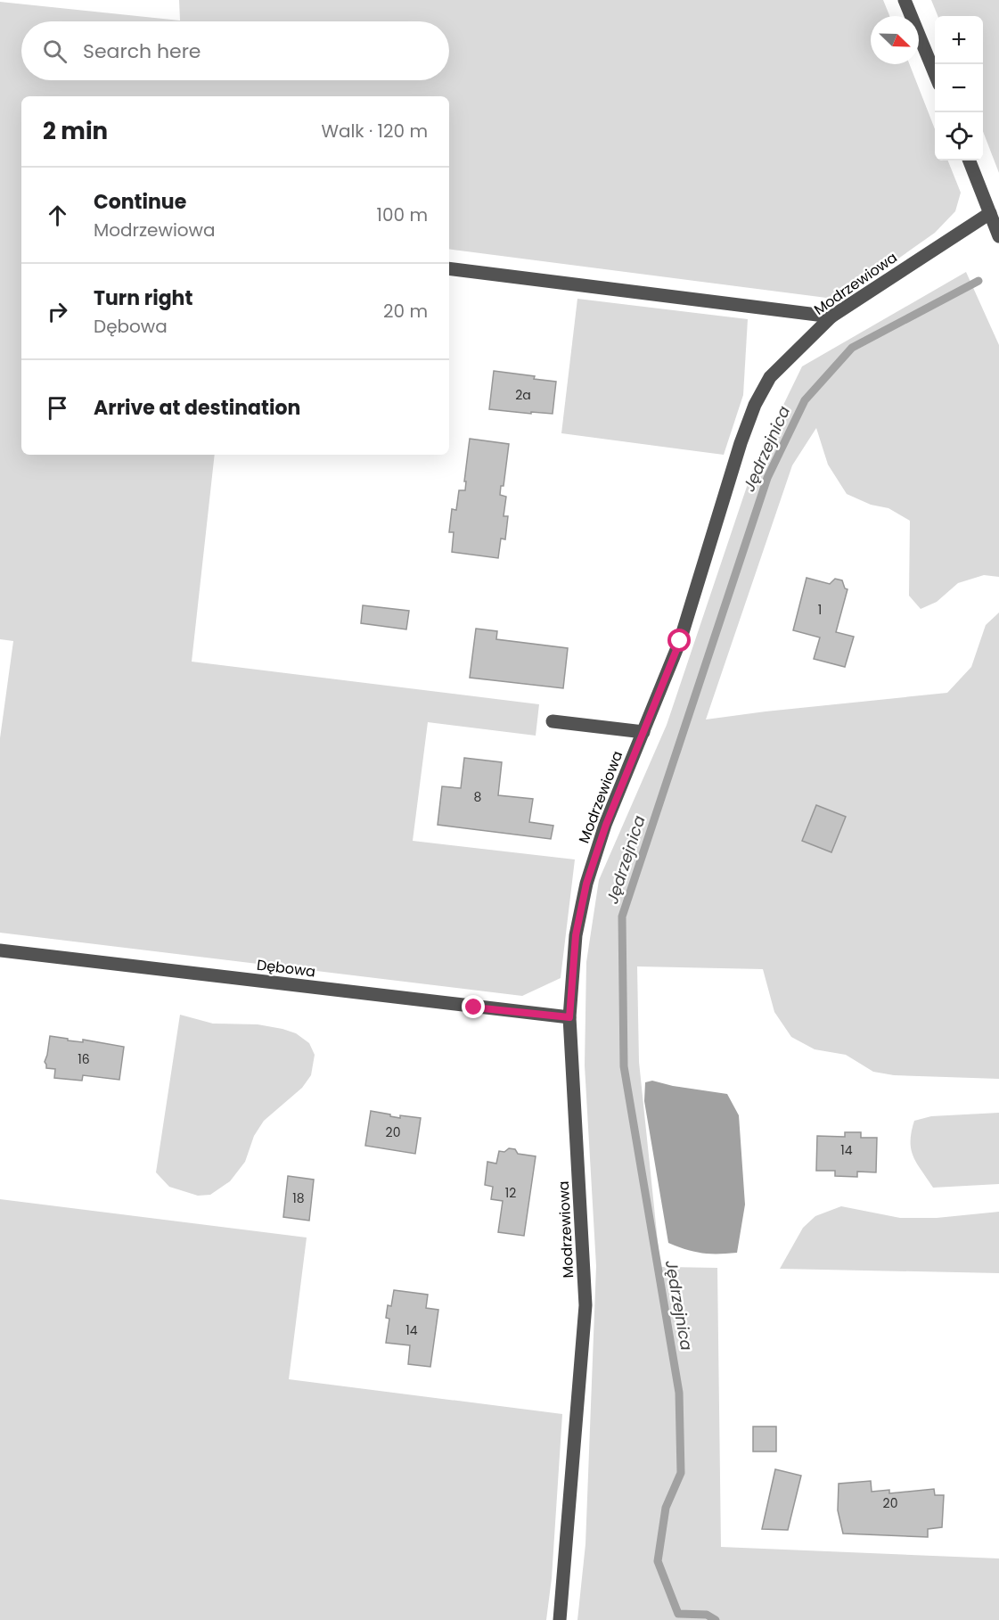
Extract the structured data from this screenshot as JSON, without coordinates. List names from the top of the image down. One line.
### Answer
{"streets":{"street":["Modrzewiowa","Dębowa"]},"crossings":[["Modrzewiowa","Dębowa"]],"water":["Jędrzejnica"],"house_numbers":["2a","1","8","16","20","14","12","18","14","20"],"north":"bottom right","page":{"map_buttons":["+","−"],"search":"Search here","heading":["2 min","Walk · 120 m"],"list":[["Continue","Modrzewiowa","100 m"],["Turn right","Dębowa","20 m"],"Arrive at destination"]}}
